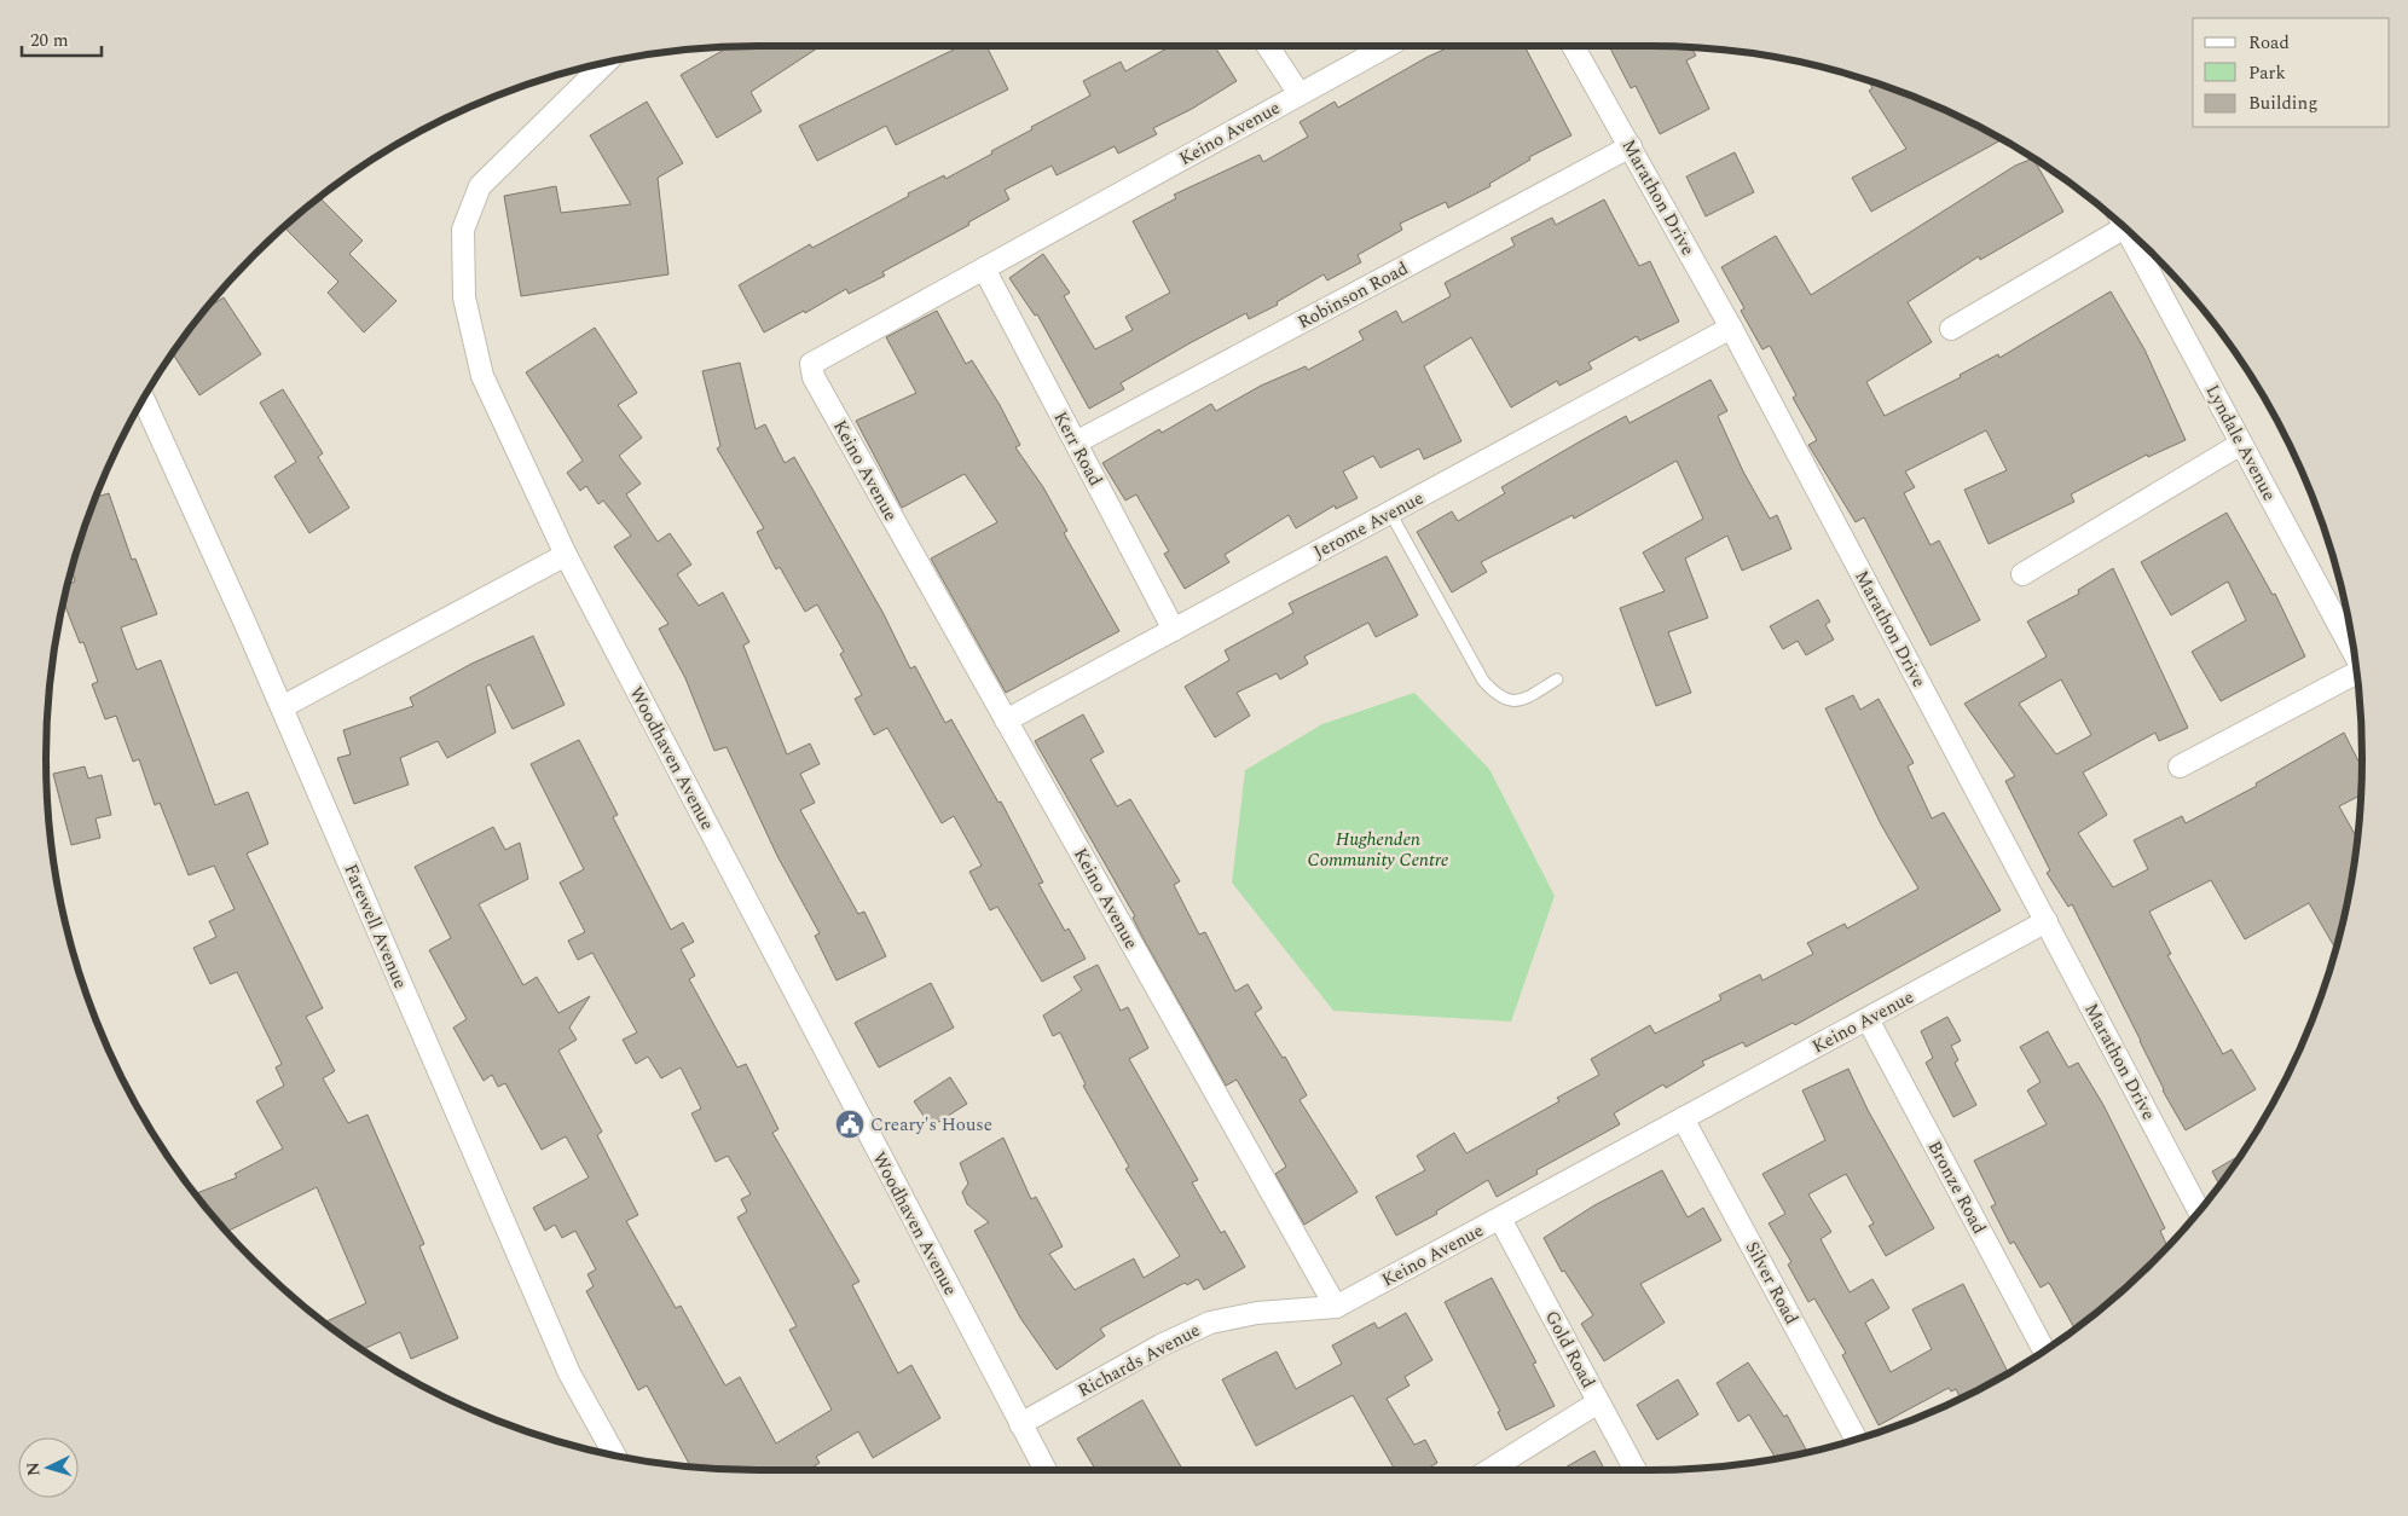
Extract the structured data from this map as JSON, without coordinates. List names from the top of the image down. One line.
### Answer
{"streets":{"street":["Keino Avenue","Marathon Drive","Robinson Road","Lyndale Avenue","Kerr Road","Jerome Avenue","Woodhaven Avenue","Farewell Avenue","Bronze Road","Silver Road","Gold Road","Richards Avenue"]},"crossings":[["Keino Avenue","Marathon Drive"],["Keino Avenue","Kerr Road"],["Keino Avenue","Jerome Avenue"],["Keino Avenue","Bronze Road"],["Keino Avenue","Silver Road"],["Keino Avenue","Gold Road"],["Keino Avenue","Richards Avenue"],["Marathon Drive","Robinson Road"],["Marathon Drive","Jerome Avenue"],["Robinson Road","Kerr Road"],["Kerr Road","Jerome Avenue"],["Woodhaven Avenue","Richards Avenue"]],"parks":["Hughenden Community Centre"],"places":{"public building":["Creary's House"]},"legend":["Road","Park","Building"],"scale_bar":"20 m","north":"left"}
